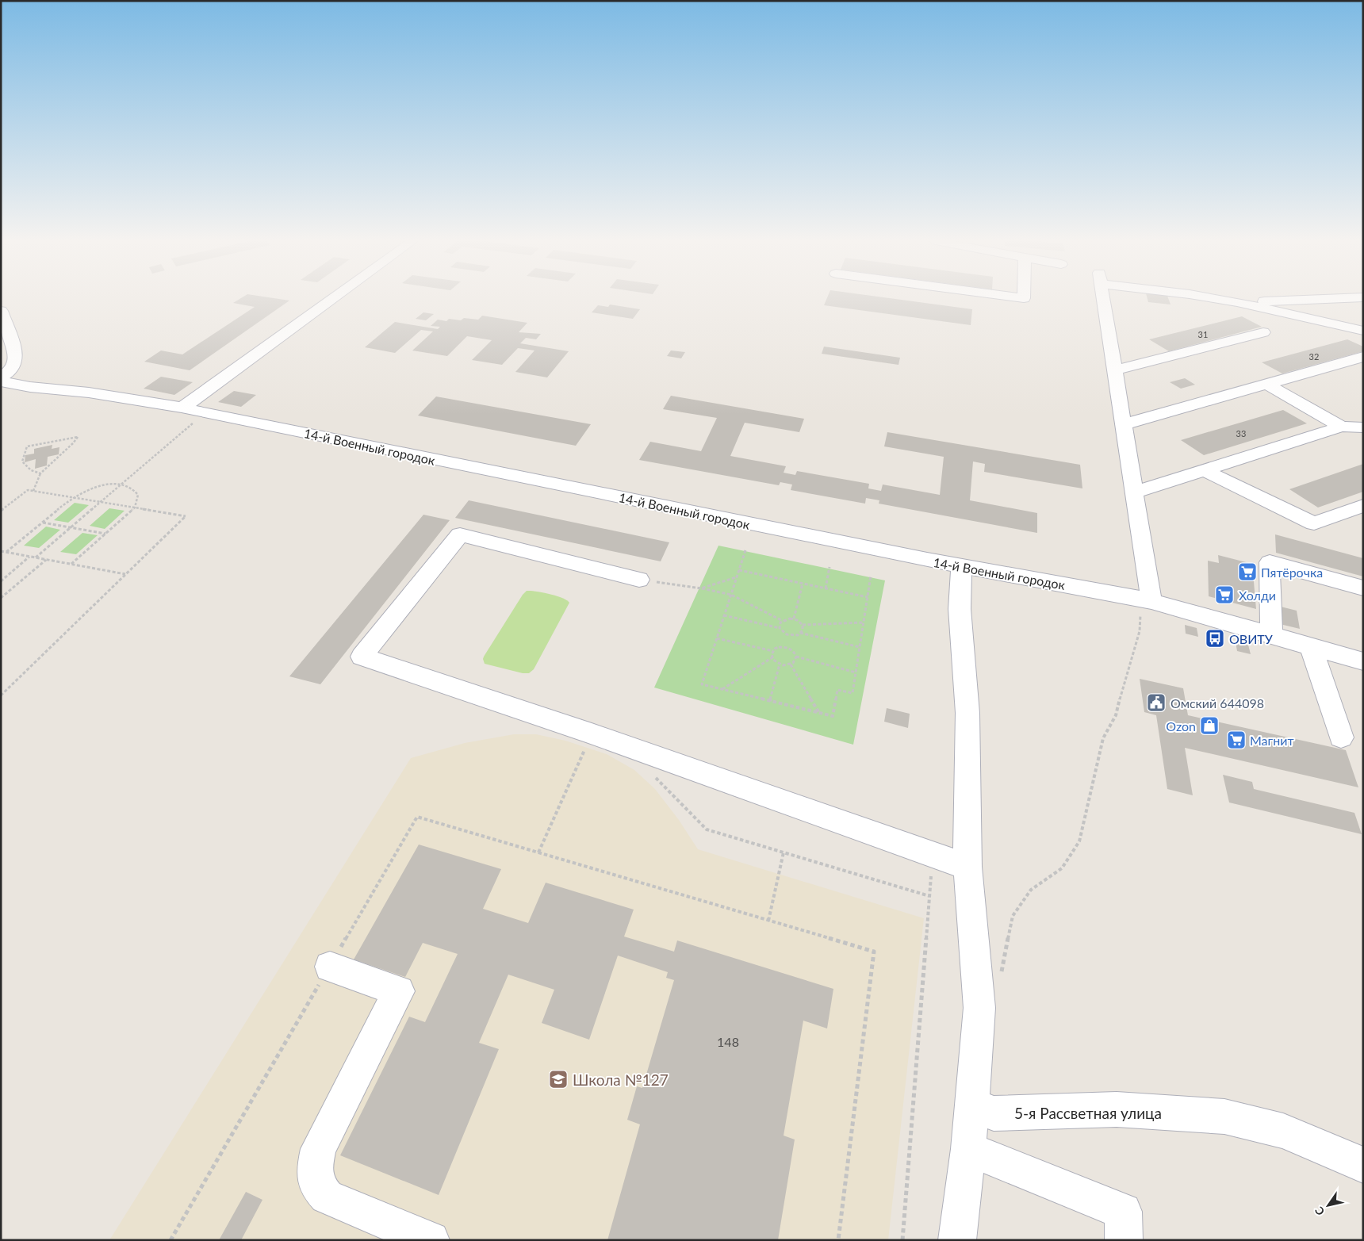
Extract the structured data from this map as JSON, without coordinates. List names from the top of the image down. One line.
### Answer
{"streets":{"street":["14-й Военный городок","5-я Рассветная улица"]},"places":{"supermarket":["Пятёрочка","Холди","Магнит"],"bus stop":["ОВИТУ"],"public building":["Омский 644098"],"shop":["Ozon"],"school or university":["Школа №127"]},"house_numbers":["31","32","33","148"],"north":"bottom left"}
